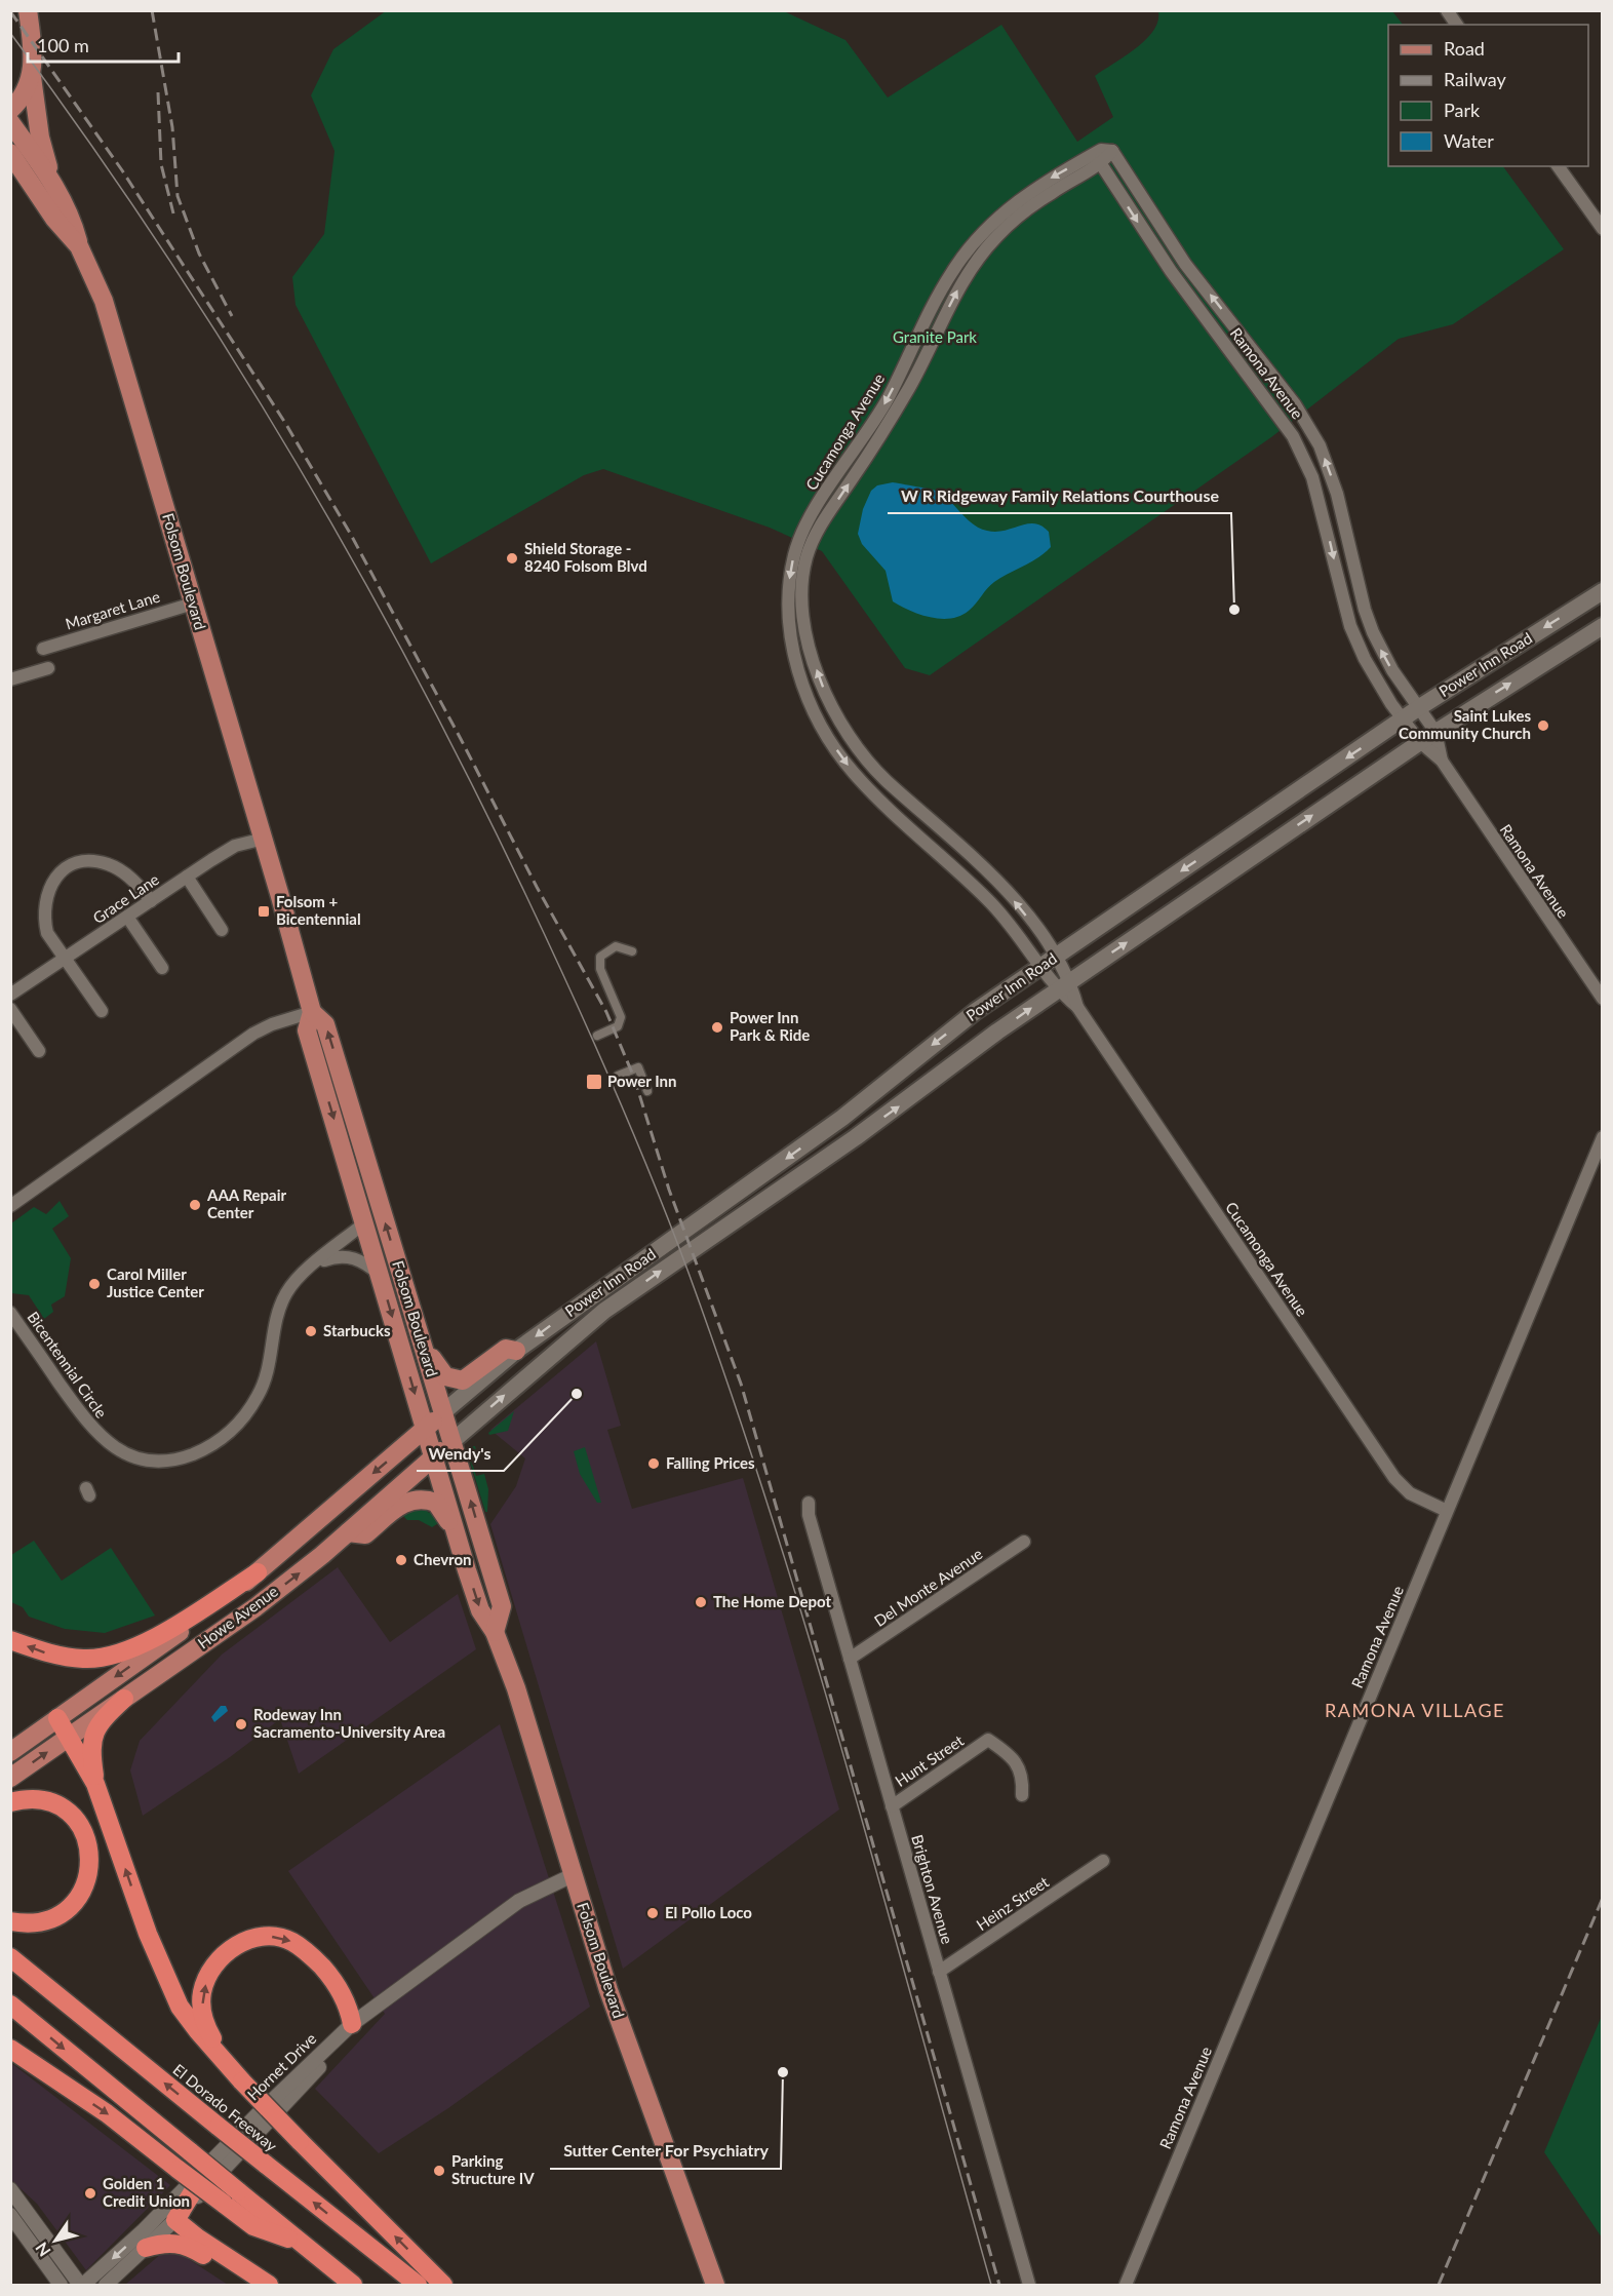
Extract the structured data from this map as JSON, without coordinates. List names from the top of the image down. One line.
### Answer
{"streets":{"highway":["El Dorado Freeway"],"main road":["Folsom Boulevard","Power Inn Road","Howe Avenue"],"street":["Ramona Avenue","Cucamonga Avenue","Margaret Lane","Grace Lane","Bicentennial Circle","Del Monte Avenue","Hunt Street","Brighton Avenue","Heinz Street","Hornet Drive"]},"crossings":[["Ramona Avenue","Cucamonga Avenue"],["Ramona Avenue","Power Inn Road"],["Cucamonga Avenue","Power Inn Road"],["Folsom Boulevard","Margaret Lane"],["Folsom Boulevard","Power Inn Road"],["Folsom Boulevard","Grace Lane"],["Folsom Boulevard","Bicentennial Circle"],["Folsom Boulevard","Howe Avenue"],["Folsom Boulevard","Hornet Drive"],["Power Inn Road","Howe Avenue"],["Del Monte Avenue","Brighton Avenue"],["Hunt Street","Brighton Avenue"],["Brighton Avenue","Heinz Street"]],"districts":["RAMONA VILLAGE"],"parks":["Granite Park"],"places":{"other":["Shield Storage - 8240 Folsom Blvd","W R Ridgeway Family Relations Courthouse","Saint Lukes Community Church","Power Inn Park & Ride","AAA Repair Center","Carol Miller Justice Center","Starbucks","Wendy's","Falling Prices","Chevron","The Home Depot","Rodeway Inn Sacramento-University Area","El Pollo Loco","Sutter Center For Psychiatry","Parking Structure IV","Golden 1 Credit Union"],"transit":["Folsom + Bicentennial","Power Inn"]},"legend":["Road","Railway","Park","Water"],"scale_bar":"100 m","north":"bottom left"}
